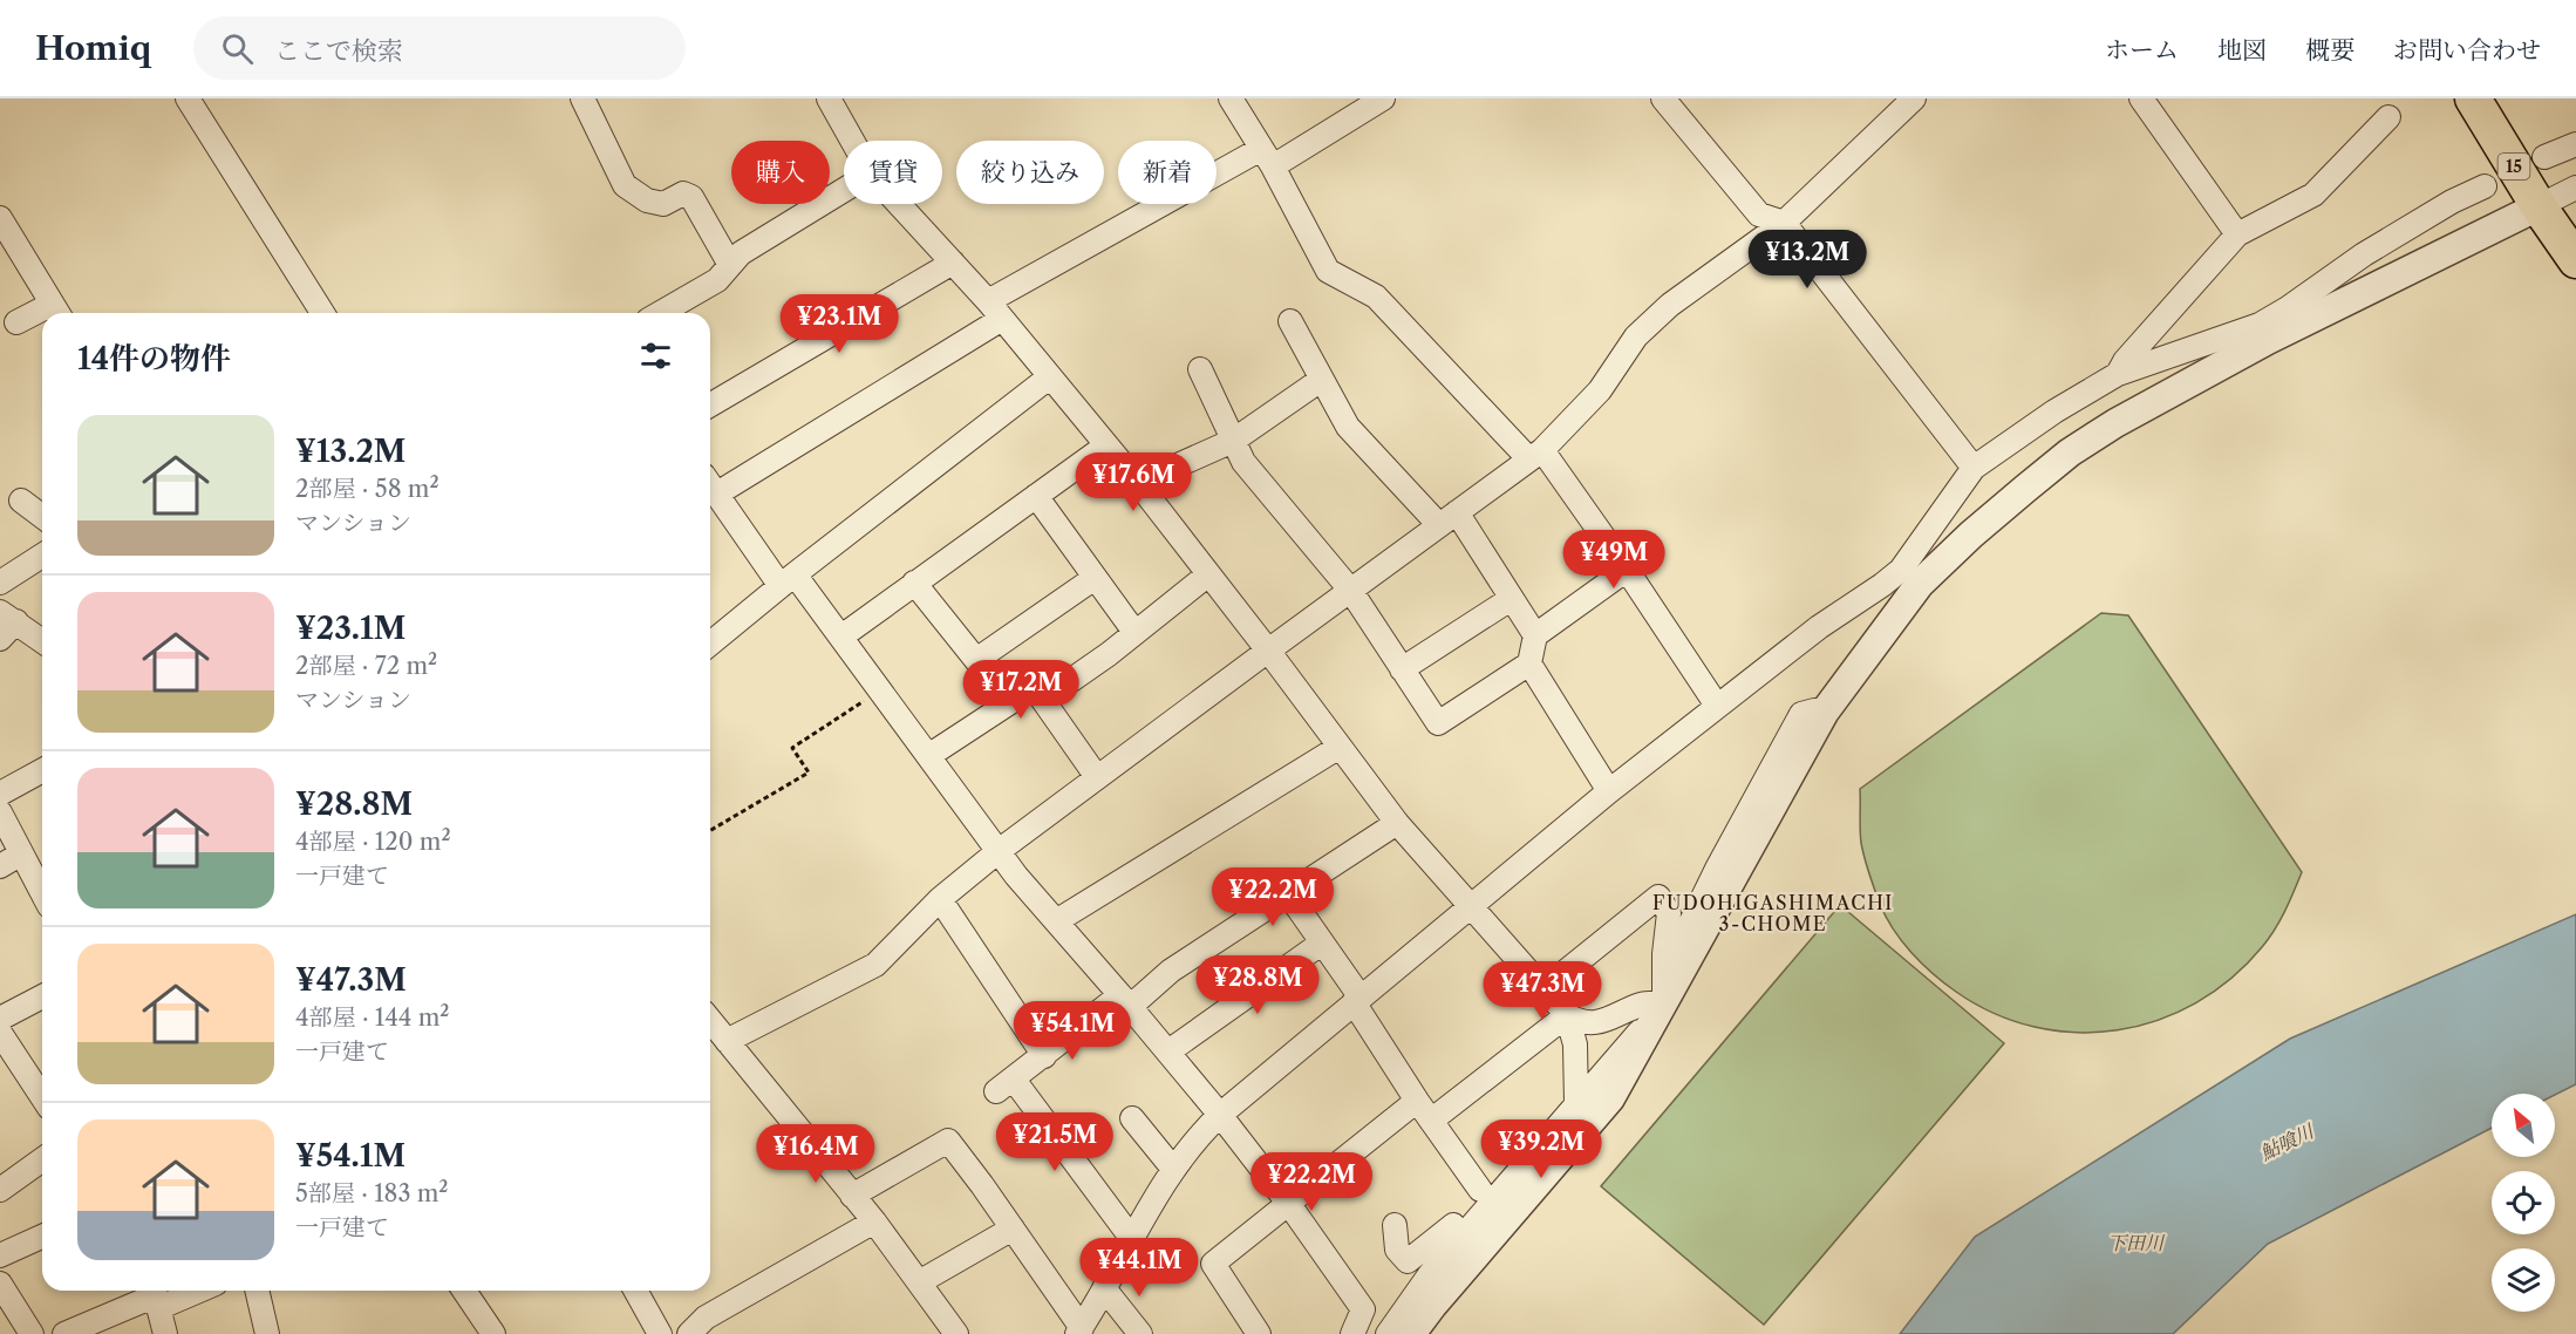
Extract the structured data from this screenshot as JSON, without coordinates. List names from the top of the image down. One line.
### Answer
{"streets":{"main road":["15"]},"districts":["FUDOHIGASHIMACHI 3-CHOME"],"water":["鮎喰川","下田川"],"north":"top left","page":{"header":"Homiq","search":"ここで検索","nav":["ホーム","地図","概要","お問い合わせ"],"chip":["購入","賃貸","絞り込み","新着"],"price":["¥13.2M","¥23.1M","¥17.6M","¥49M","¥17.2M","¥22.2M","¥28.8M","¥47.3M","¥54.1M","¥21.5M","¥39.2M","¥16.4M","¥22.2M","¥44.1M"],"heading":"14件の物件","list":[{"name":"¥13.2M","note":"2部屋 · 58 m² · マンション"},{"name":"¥23.1M","note":"2部屋 · 72 m² · マンション"},{"name":"¥28.8M","note":"4部屋 · 120 m² · 一戸建て"},{"name":"¥47.3M","note":"4部屋 · 144 m² · 一戸建て"},{"name":"¥54.1M","note":"5部屋 · 183 m² · 一戸建て"}]}}
